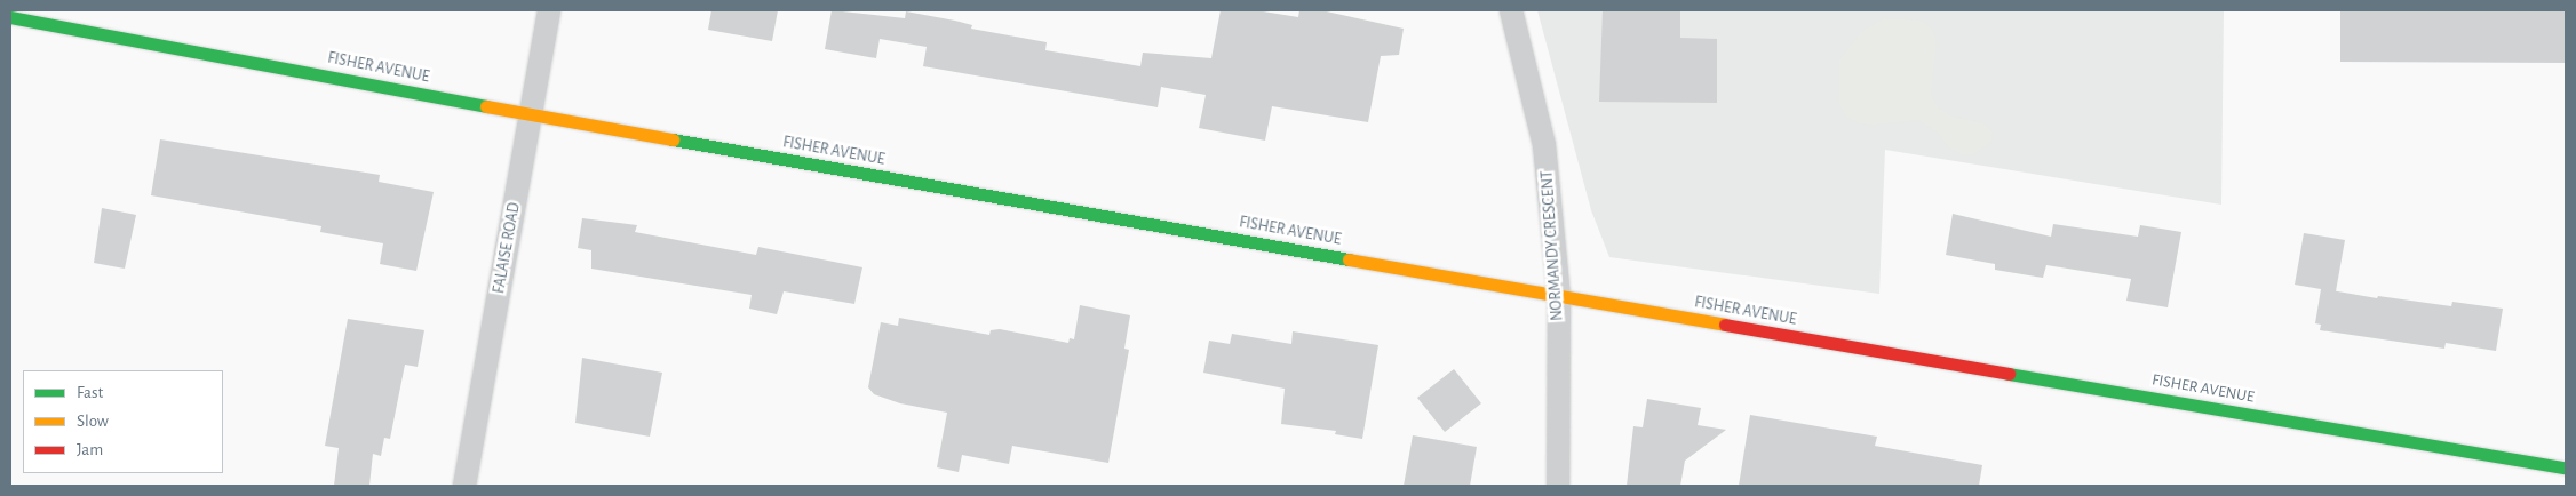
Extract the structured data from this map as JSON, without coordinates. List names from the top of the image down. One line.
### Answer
{"streets":{"main road":["FISHER AVENUE"],"street":["NORMANDY CRESCENT","FALAISE ROAD"]},"crossings":[["FISHER AVENUE","NORMANDY CRESCENT"],["FISHER AVENUE","FALAISE ROAD"]],"legend":["Fast","Slow","Jam"]}
